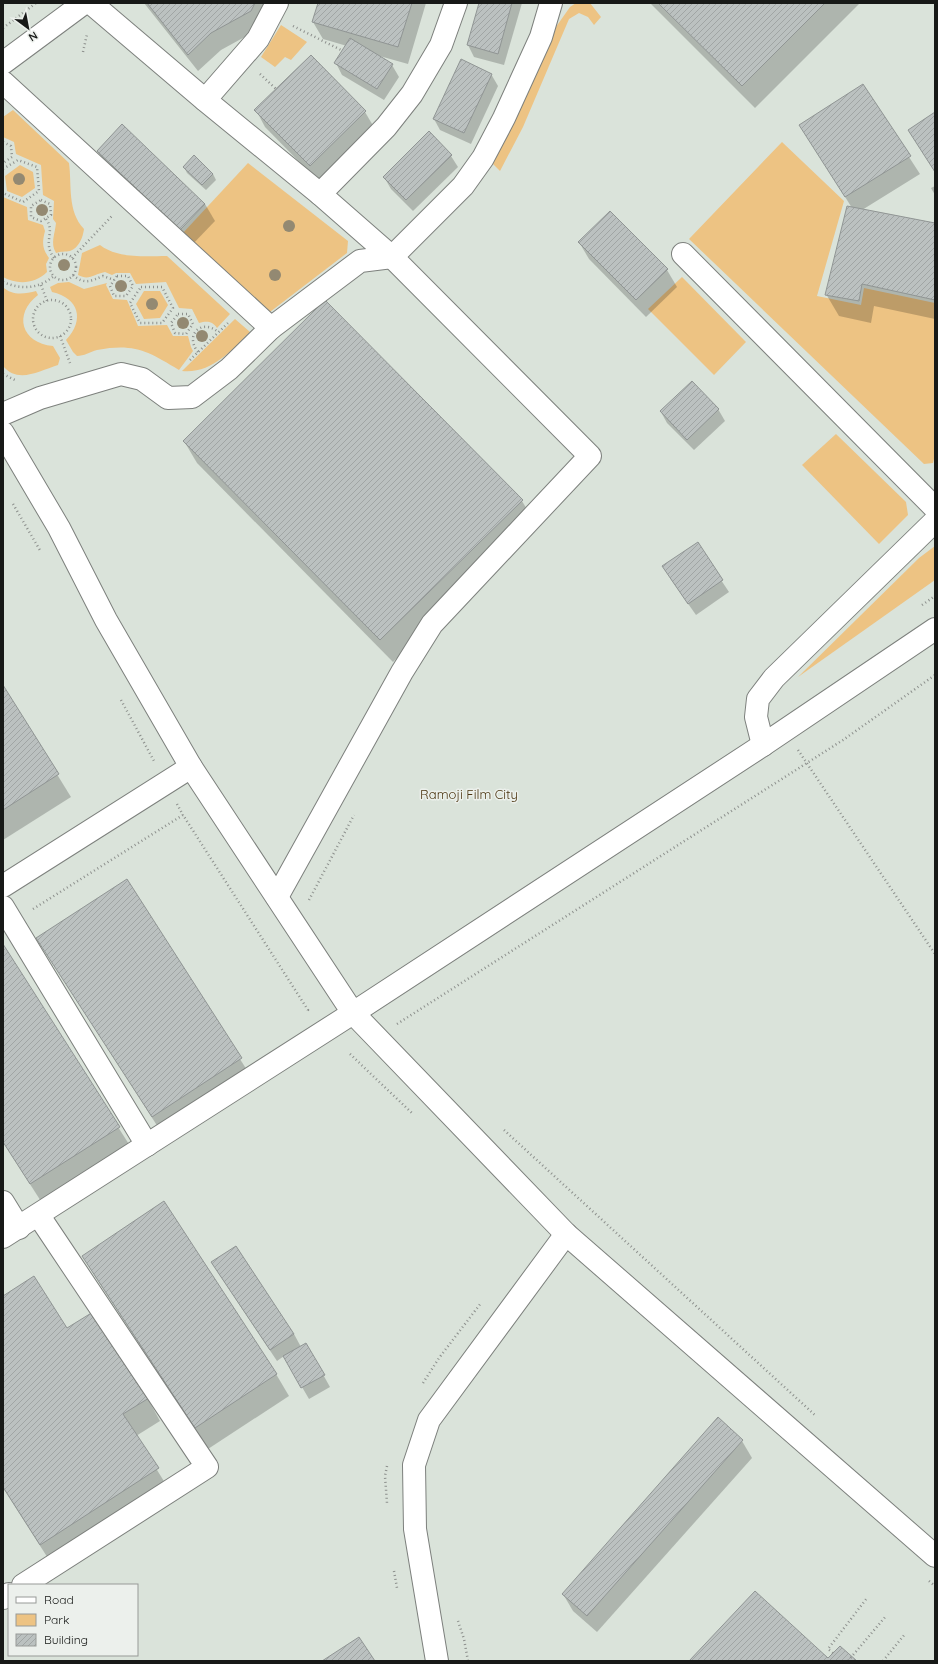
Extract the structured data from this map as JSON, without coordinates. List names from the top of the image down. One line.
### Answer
{"parks":["Ramoji Film City"],"legend":["Road","Park","Building"],"north":"bottom right"}
